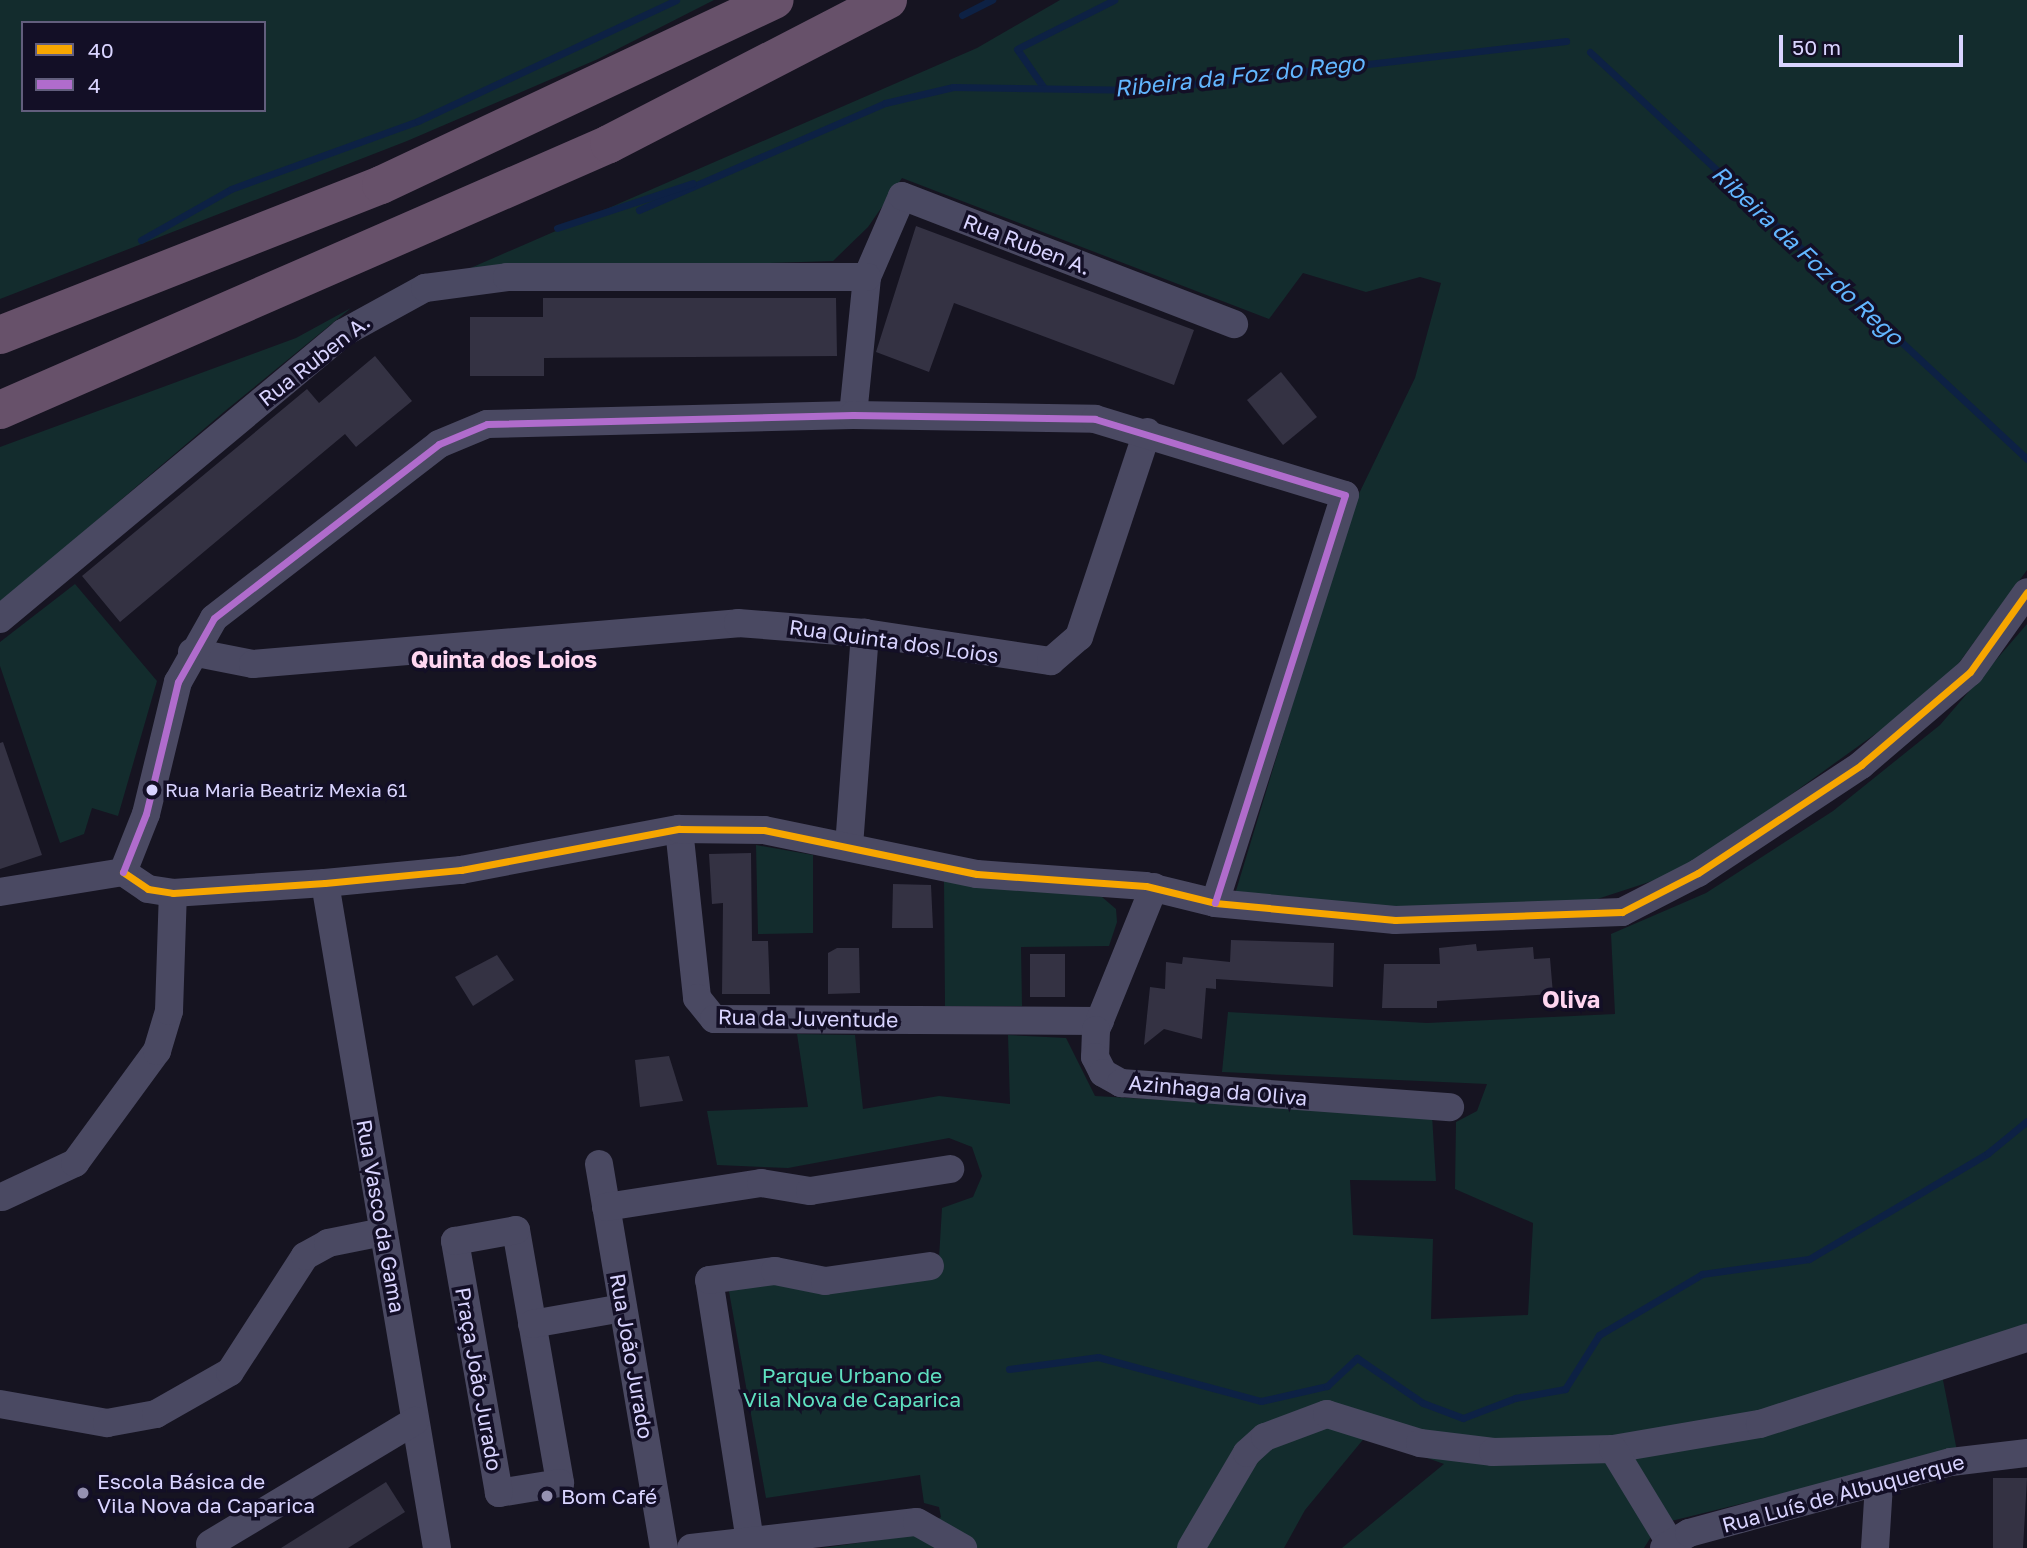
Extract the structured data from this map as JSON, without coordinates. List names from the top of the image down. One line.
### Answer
{"streets":{"street":["Rua Ruben A.","Rua Quinta dos Loios","Rua da Juventude","Azinhaga da Oliva","Rua Vasco da Gama","Rua João Jurado","Praça João Jurado","Rua Luís de Albuquerque"]},"crossings":[["Rua da Juventude","Azinhaga da Oliva"]],"districts":["Quinta dos Loios","Oliva"],"water":["Ribeira da Foz do Rego"],"parks":["Parque Urbano de Vila Nova de Caparica"],"places":["Rua Maria Beatriz Mexia 61","Escola Básica de Vila Nova da Caparica","Bom Café"],"lines":["transit line 4","transit line 40"],"legend":["40","4"],"scale_bar":"50 m"}
